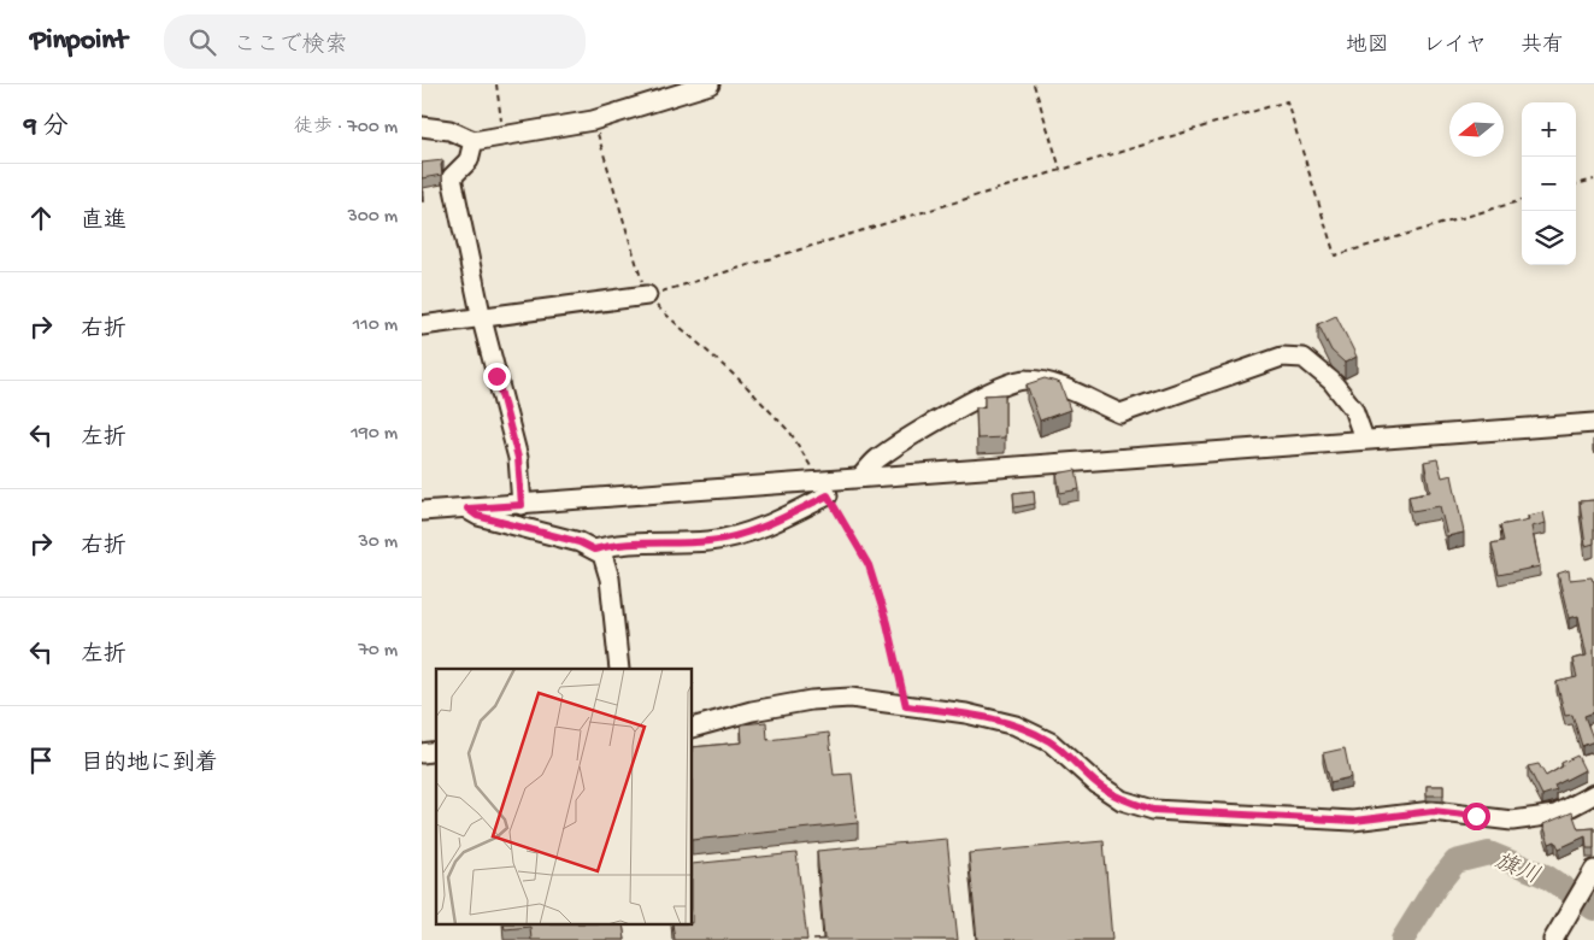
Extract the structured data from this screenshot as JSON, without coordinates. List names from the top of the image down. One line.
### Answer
{"water":["旗川"],"north":"left","page":{"header":"Pinpoint","search":"ここで検索","nav":["地図","レイヤ","共有"],"heading":["9 分","徒歩 · 700 m"],"map_buttons":["+","−"],"list":[["直進","300 m"],["右折","110 m"],["左折","190 m"],["右折","30 m"],["左折","70 m"],"目的地に到着"]}}
